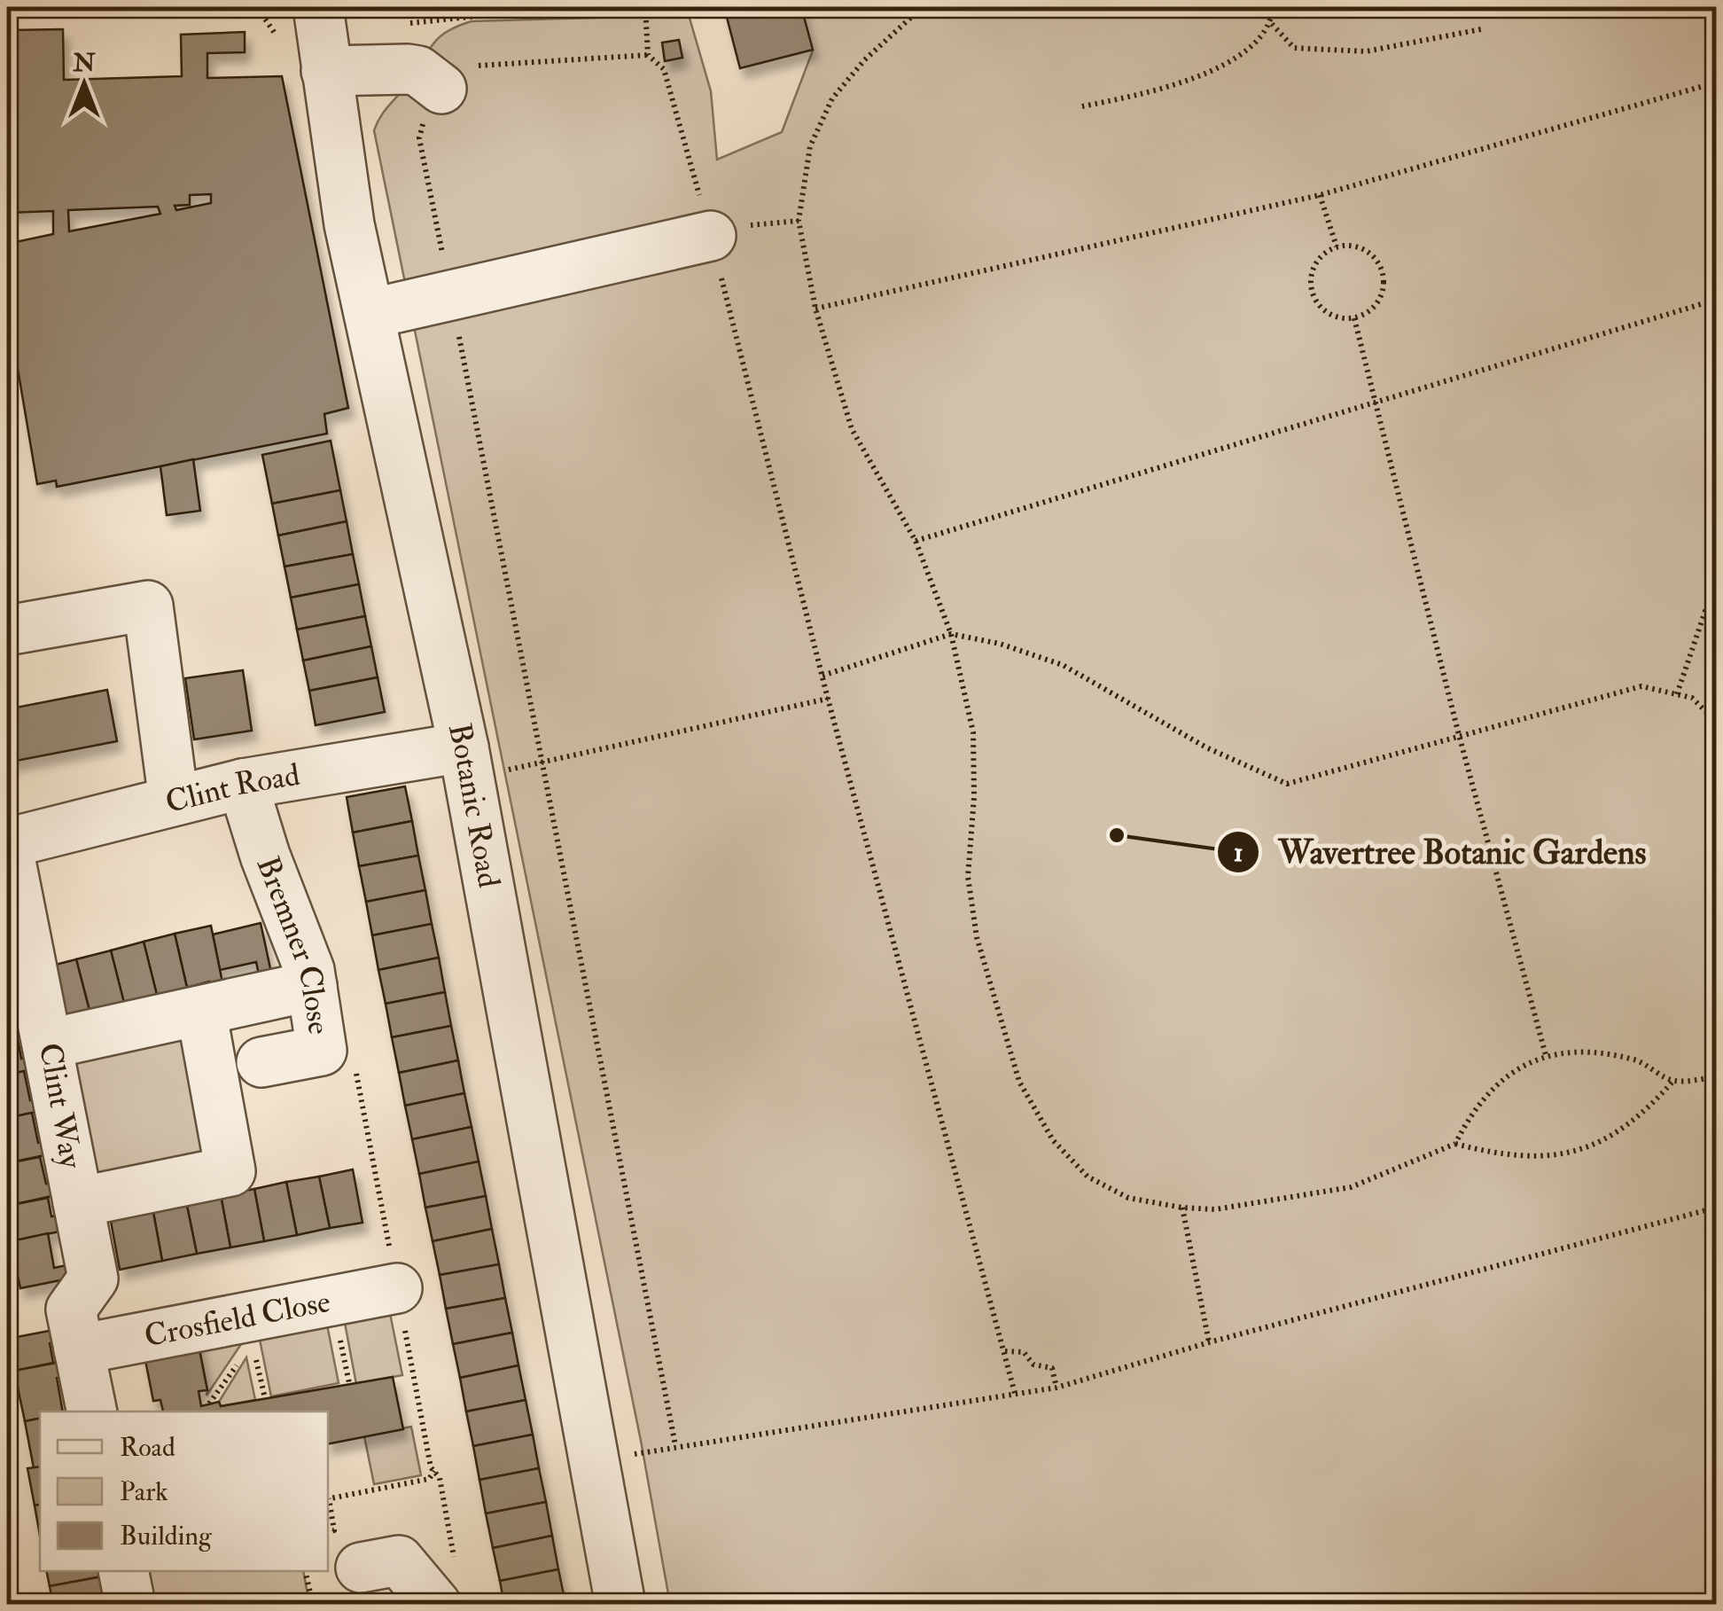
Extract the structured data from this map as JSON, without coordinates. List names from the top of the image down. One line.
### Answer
{"streets":{"street":["Clint Road","Botanic Road","Bremner Close","Clint Way","Crosfield Close"]},"crossings":[["Clint Road","Botanic Road"],["Clint Road","Bremner Close"],["Clint Road","Clint Way"],["Clint Way","Crosfield Close"]],"places":["Wavertree Botanic Gardens"],"legend":["Road","Park","Building"],"north":"top"}
